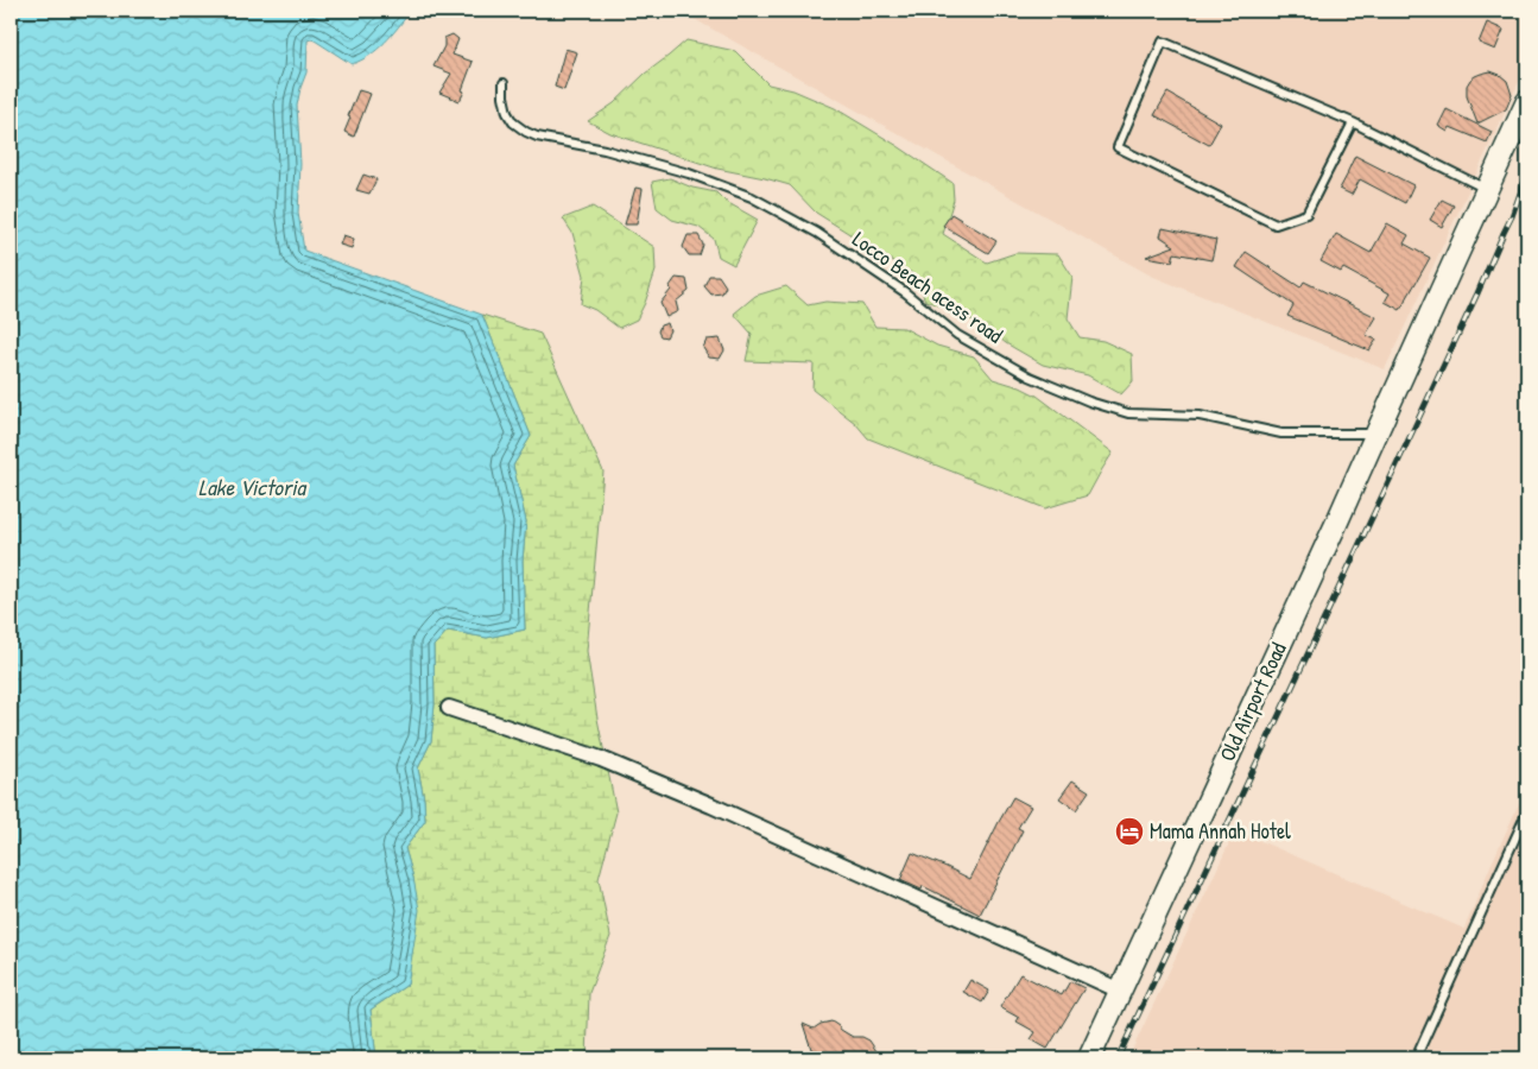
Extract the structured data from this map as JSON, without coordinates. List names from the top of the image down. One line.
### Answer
{"streets":{"main road":["Old Airport Road"],"lane":["Locco Beach acess road"]},"crossings":[["Locco Beach acess road","Old Airport Road"]],"water":["Lake Victoria"],"places":{"hotel":["Mama Annah Hotel"]}}
